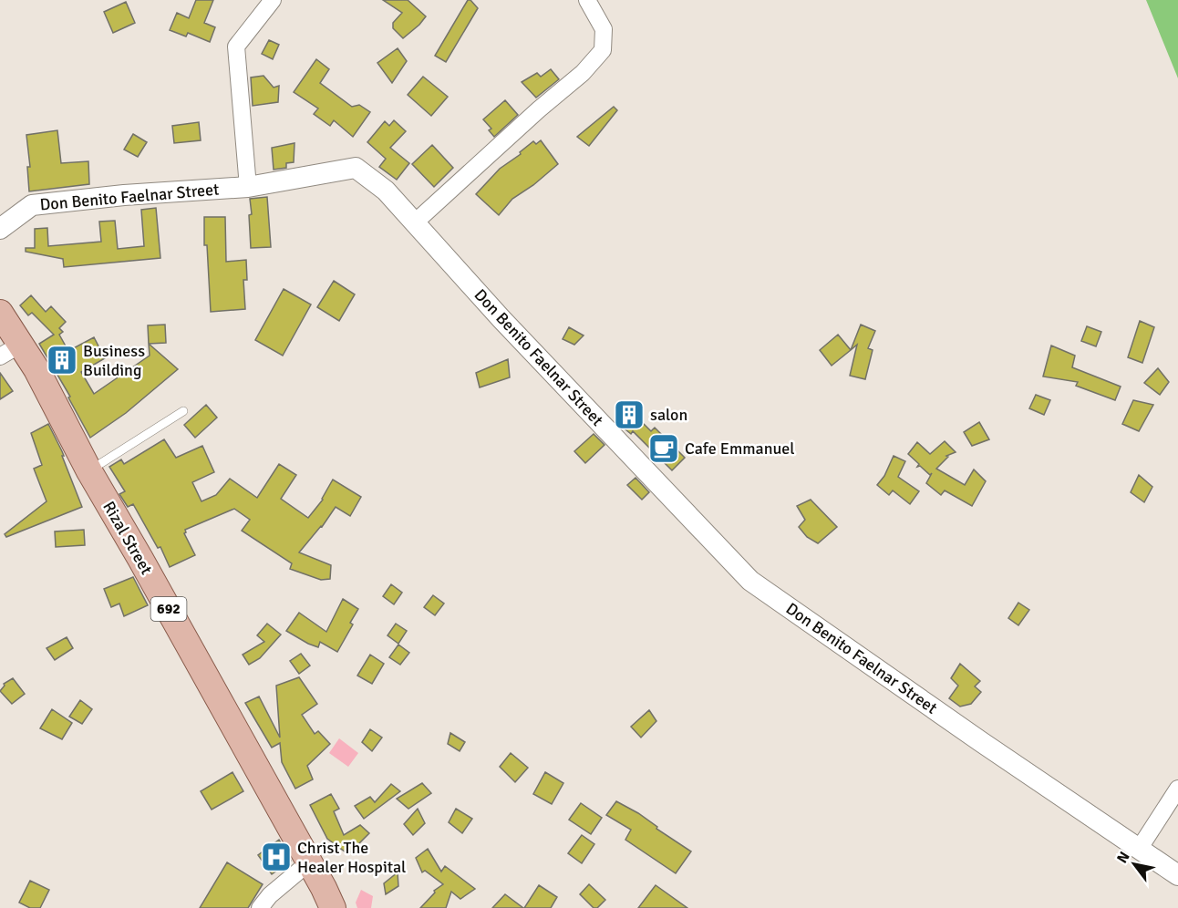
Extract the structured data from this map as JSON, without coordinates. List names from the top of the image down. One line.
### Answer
{"streets":{"main road":["Rizal Street","692"],"street":["Don Benito Faelnar Street"]},"places":{"building":["Business Building","salon"],"cafe":["Cafe Emmanuel"],"hospital":["Christ The Healer Hospital"]},"north":"top left"}
